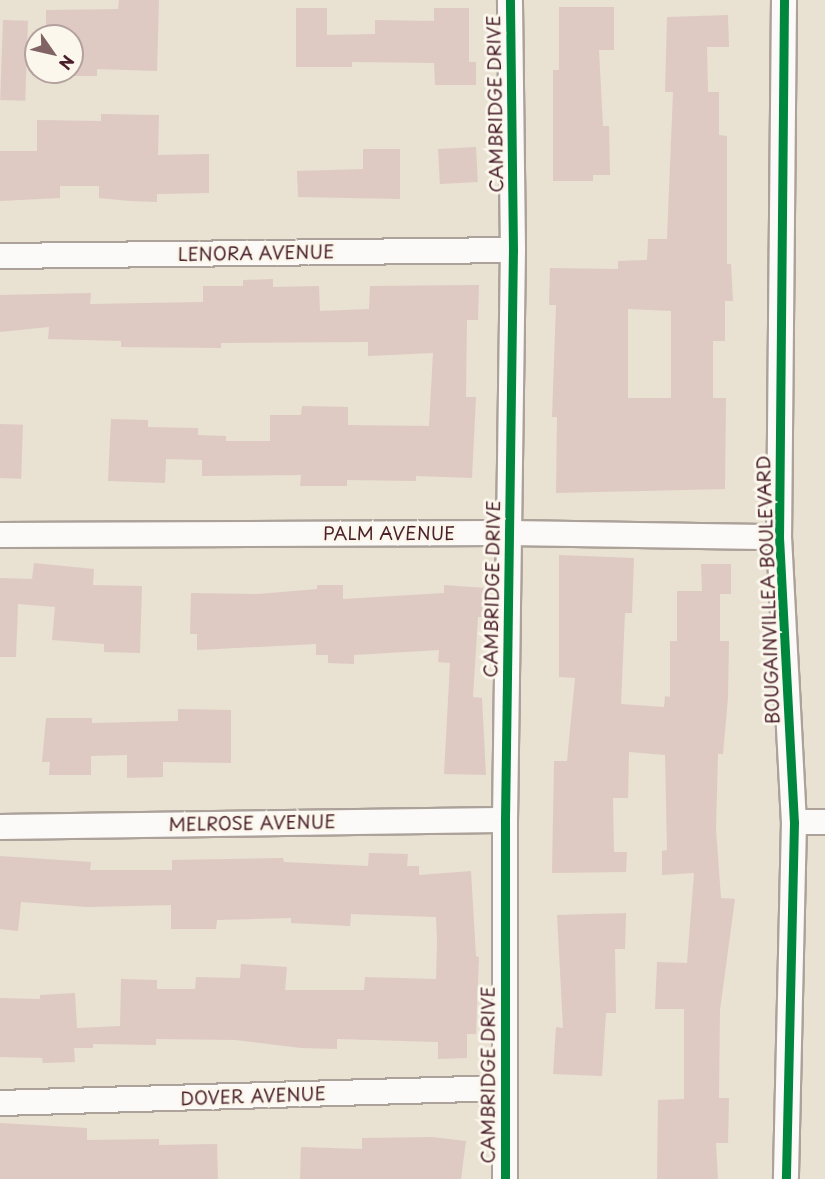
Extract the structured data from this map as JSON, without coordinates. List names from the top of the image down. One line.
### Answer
{"streets":{"street":["CAMBRIDGE DRIVE","LENORA AVENUE","PALM AVENUE","BOUGAINVILLEA BOULEVARD","MELROSE AVENUE","DOVER AVENUE"]},"crossings":[["CAMBRIDGE DRIVE","LENORA AVENUE"],["CAMBRIDGE DRIVE","PALM AVENUE"],["CAMBRIDGE DRIVE","MELROSE AVENUE"],["CAMBRIDGE DRIVE","DOVER AVENUE"],["PALM AVENUE","BOUGAINVILLEA BOULEVARD"]],"north":"bottom right"}
